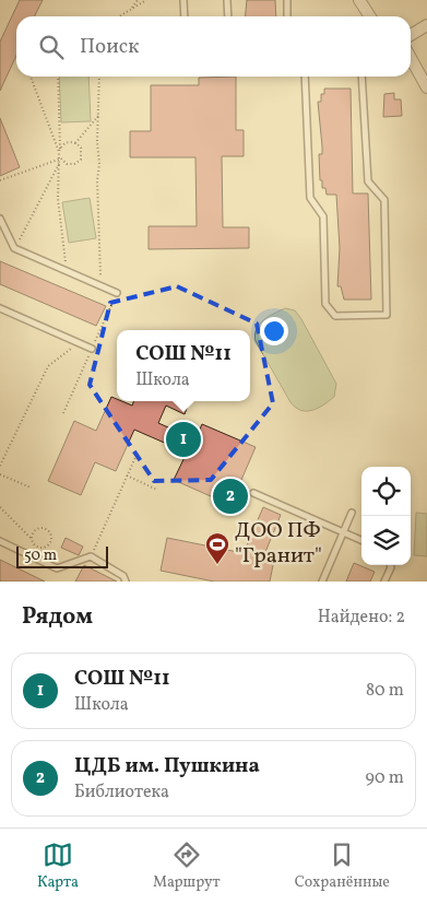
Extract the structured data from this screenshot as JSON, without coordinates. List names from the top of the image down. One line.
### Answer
{"places":{"sports":["ДОО ПФ \"Гранит\""]},"scale_bar":"50 m","page":{"search":"Поиск","popup":["СОШ №11","Школа"],"pins":["1","2"],"scale":"50 m","heading":["Рядом","Найдено: 2"],"list":[{"mark":"1","name":"СОШ №11","note":"Школа","value":"80 m"},{"mark":"2","name":"ЦДБ им. Пушкина","note":"Библиотека","value":"90 m"}],"nav":["Карта","Маршрут","Сохранённые"]}}
